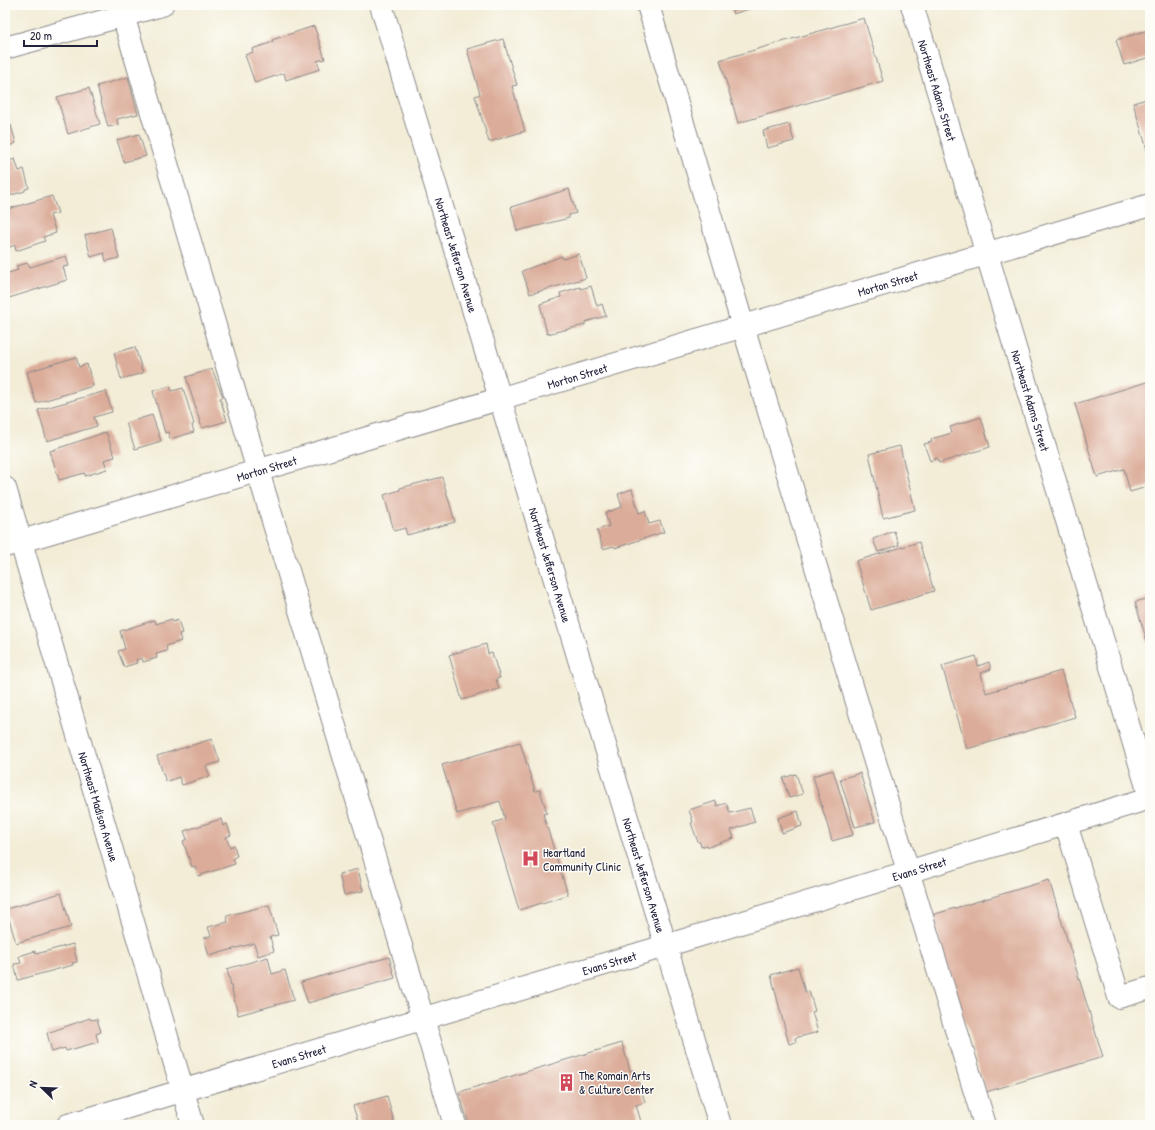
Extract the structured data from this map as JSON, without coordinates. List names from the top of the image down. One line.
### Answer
{"streets":{"street":["Northeast Adams Street","Northeast Jefferson Avenue","Morton Street","Northeast Madison Avenue","Evans Street"]},"crossings":[["Northeast Adams Street","Morton Street"],["Northeast Adams Street","Evans Street"],["Northeast Jefferson Avenue","Morton Street"],["Northeast Jefferson Avenue","Evans Street"],["Morton Street","Northeast Madison Avenue"],["Northeast Madison Avenue","Evans Street"]],"places":{"hospital":["Heartland Community Clinic"],"building":["The Romain Arts & Culture Center"]},"scale_bar":"20 m","north":"top left"}
